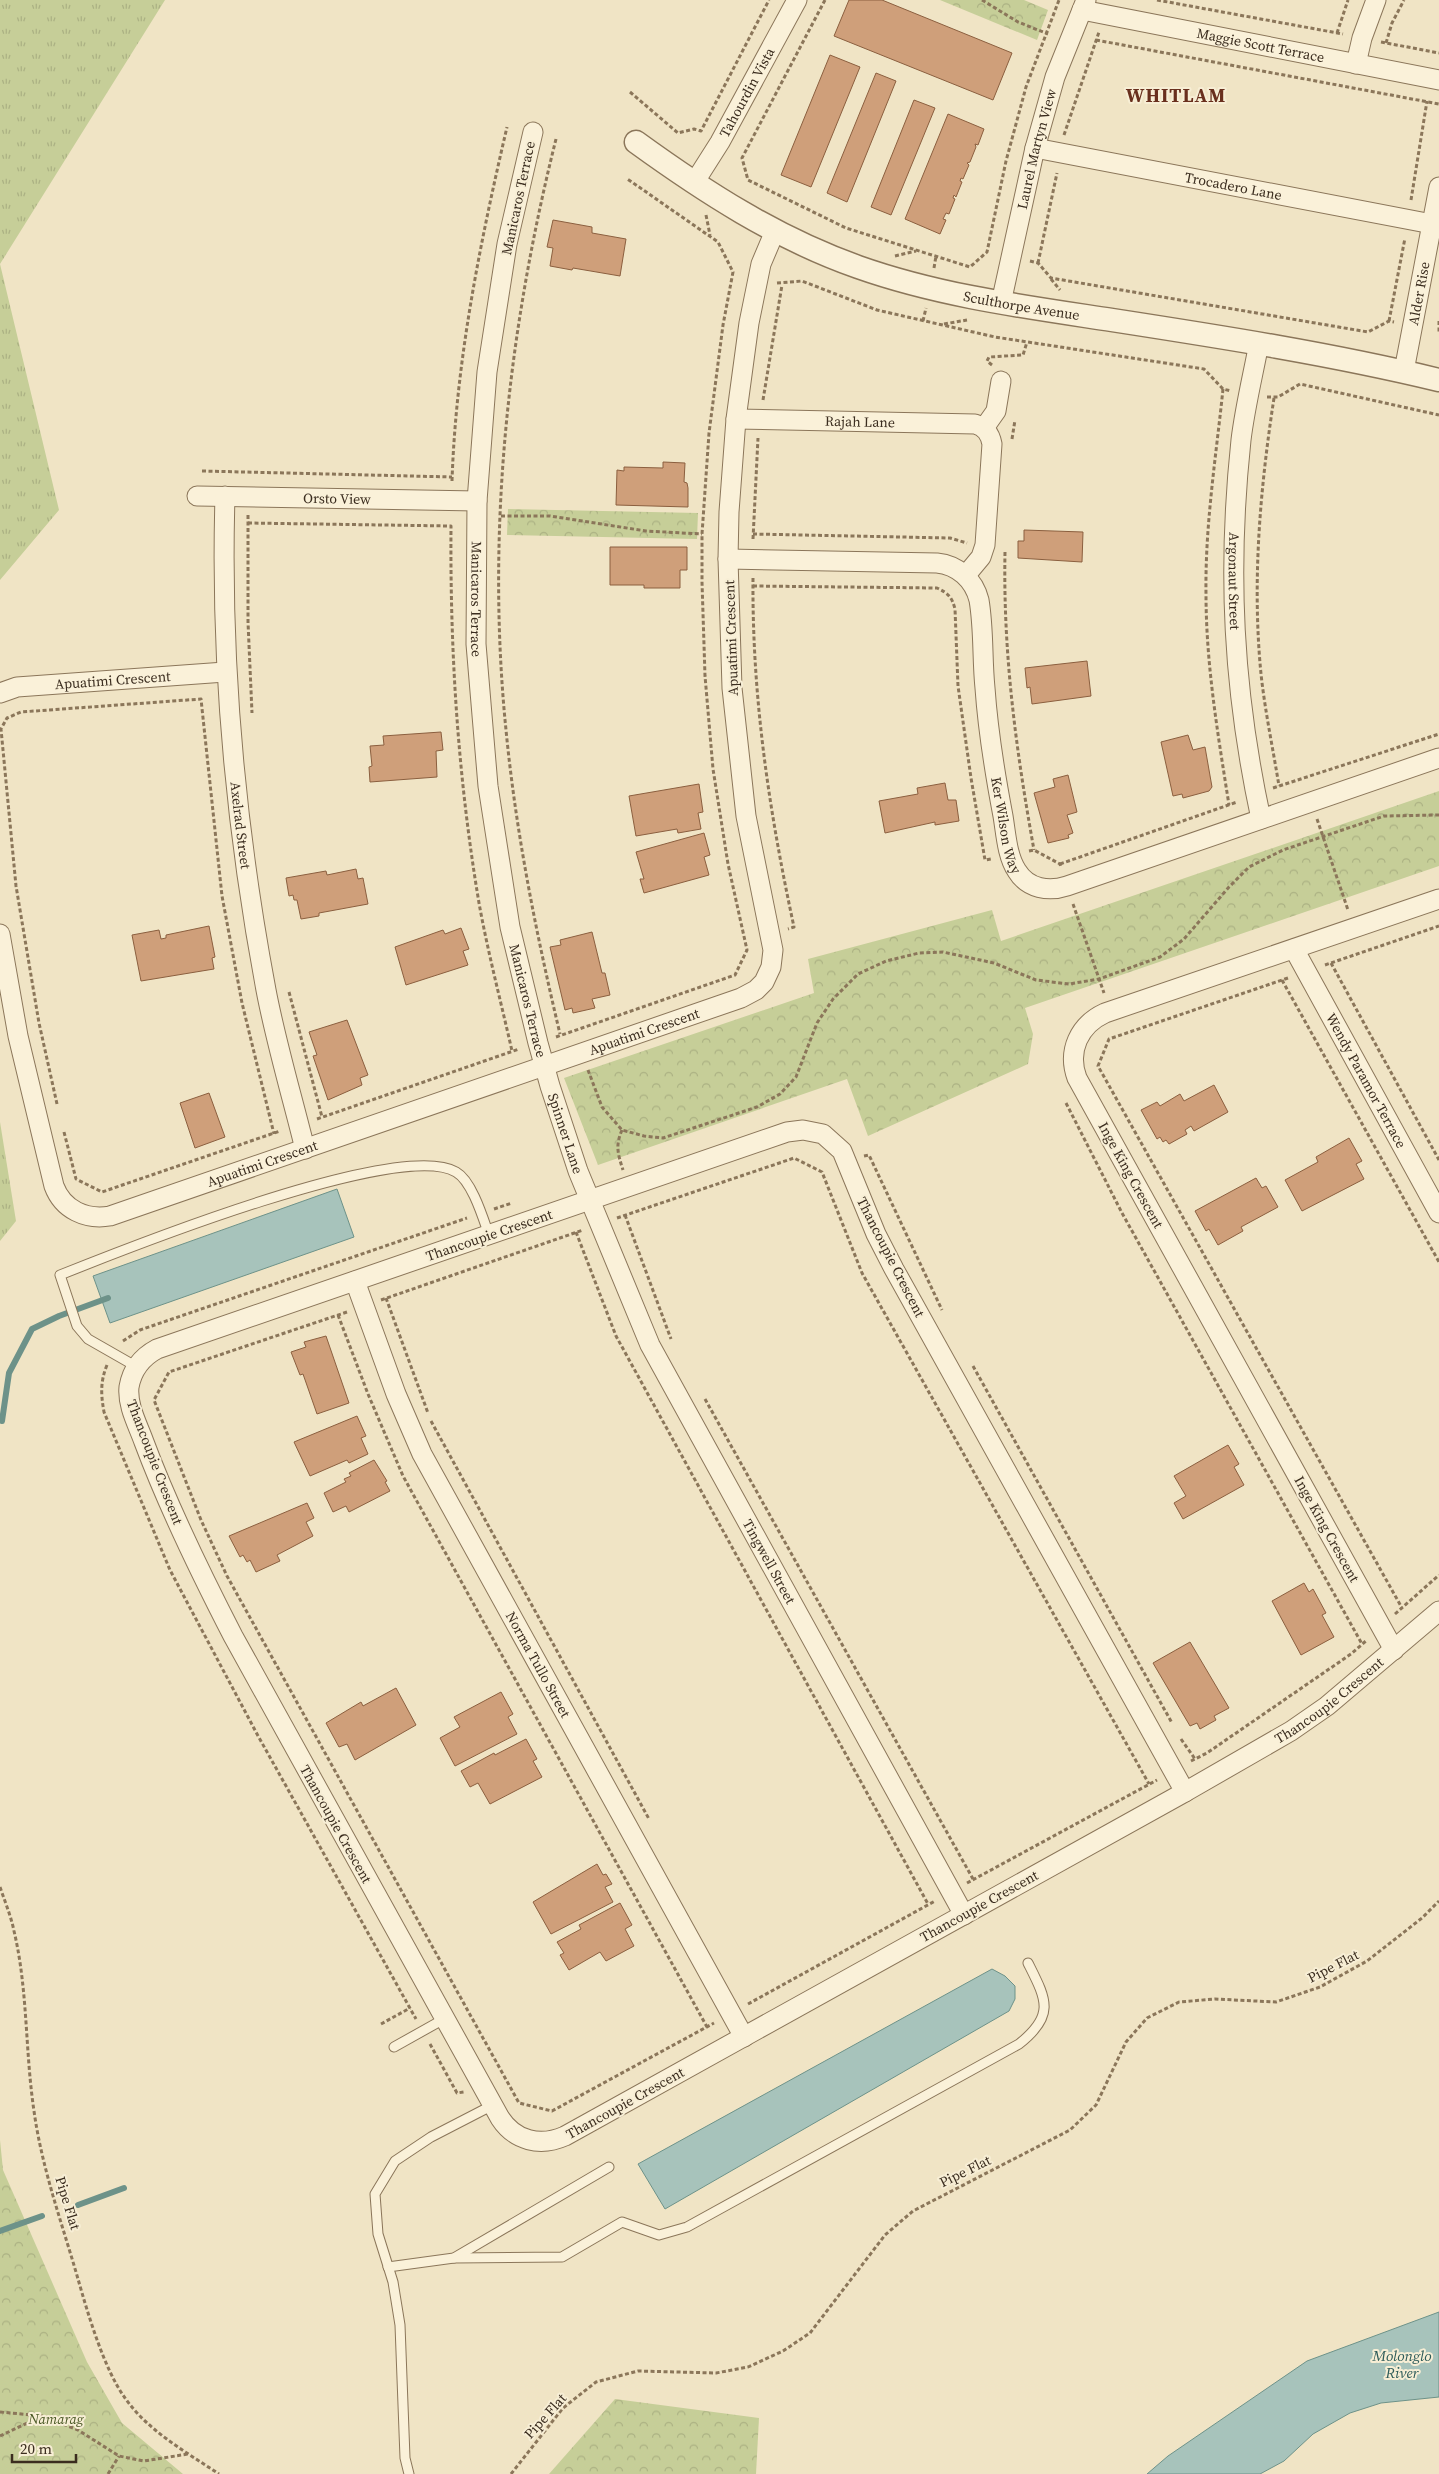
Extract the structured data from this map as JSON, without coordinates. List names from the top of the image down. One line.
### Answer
{"streets":{"street":["Maggie Scott Terrace","Tahourdin Vista","Laurel Martyn View","Trocadero Lane","Manicaros Terrace","Alder Rise","Sculthorpe Avenue","Rajah Lane","Orsto View","Argonaut Street","Apuatimi Crescent","Axelrad Street","Ker Wilson Way","Wendy Paramor Terrace","Spinner Lane","Inge King Crescent","Thancoupie Crescent","Tingwell Street","Norma Tullo Street"],"path":["Pipe Flat"]},"crossings":[["Maggie Scott Terrace","Laurel Martyn View"],["Tahourdin Vista","Sculthorpe Avenue"],["Laurel Martyn View","Trocadero Lane"],["Laurel Martyn View","Sculthorpe Avenue"],["Trocadero Lane","Alder Rise"],["Manicaros Terrace","Orsto View"],["Manicaros Terrace","Apuatimi Crescent"],["Manicaros Terrace","Spinner Lane"],["Alder Rise","Sculthorpe Avenue"],["Sculthorpe Avenue","Argonaut Street"],["Sculthorpe Avenue","Apuatimi Crescent"],["Rajah Lane","Apuatimi Crescent"],["Orsto View","Axelrad Street"],["Argonaut Street","Ker Wilson Way"],["Apuatimi Crescent","Axelrad Street"],["Apuatimi Crescent","Spinner Lane"],["Wendy Paramor Terrace","Inge King Crescent"],["Spinner Lane","Thancoupie Crescent"],["Spinner Lane","Tingwell Street"],["Inge King Crescent","Thancoupie Crescent"],["Thancoupie Crescent","Tingwell Street"],["Thancoupie Crescent","Norma Tullo Street"]],"districts":["WHITLAM"],"water":["Molonglo River"],"parks":["Namarag"],"scale_bar":"20 m"}
